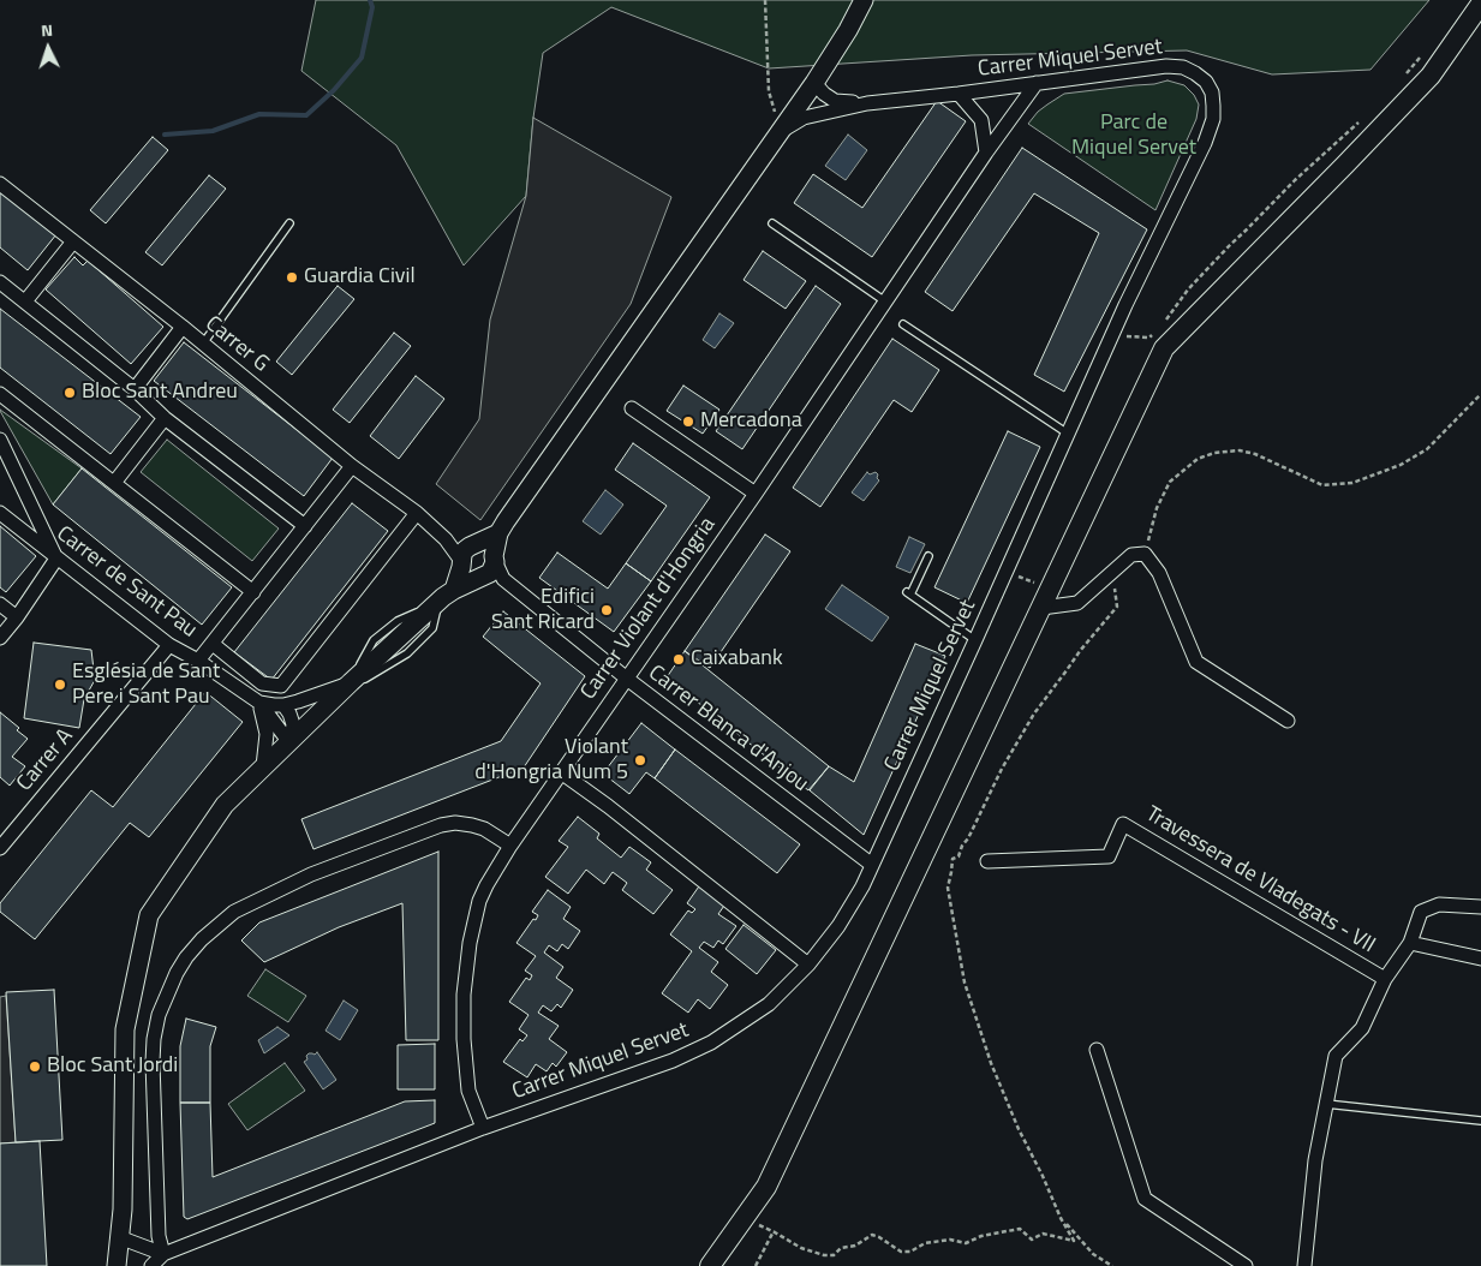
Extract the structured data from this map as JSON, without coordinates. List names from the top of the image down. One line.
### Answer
{"streets":{"street":["Carrer Miquel Servet","Carrer G","Carrer de Sant Pau","Carrer Violant d'Hongria","Carrer Blanca d'Anjou","Carrer A","Travessera de Vladegats - VII"]},"crossings":[["Carrer Miquel Servet","Carrer Violant d'Hongria"],["Carrer Miquel Servet","Carrer Blanca d'Anjou"],["Carrer de Sant Pau","Carrer A"],["Carrer Violant d'Hongria","Carrer Blanca d'Anjou"]],"parks":["Parc de Miquel Servet"],"places":["Guardia Civil","Bloc Sant Andreu","Mercadona","Edifici Sant Ricard","Caixabank","Església de Sant Pere i Sant Pau","Violant d'Hongria Num 5","Bloc Sant Jordi"],"north":"top"}
